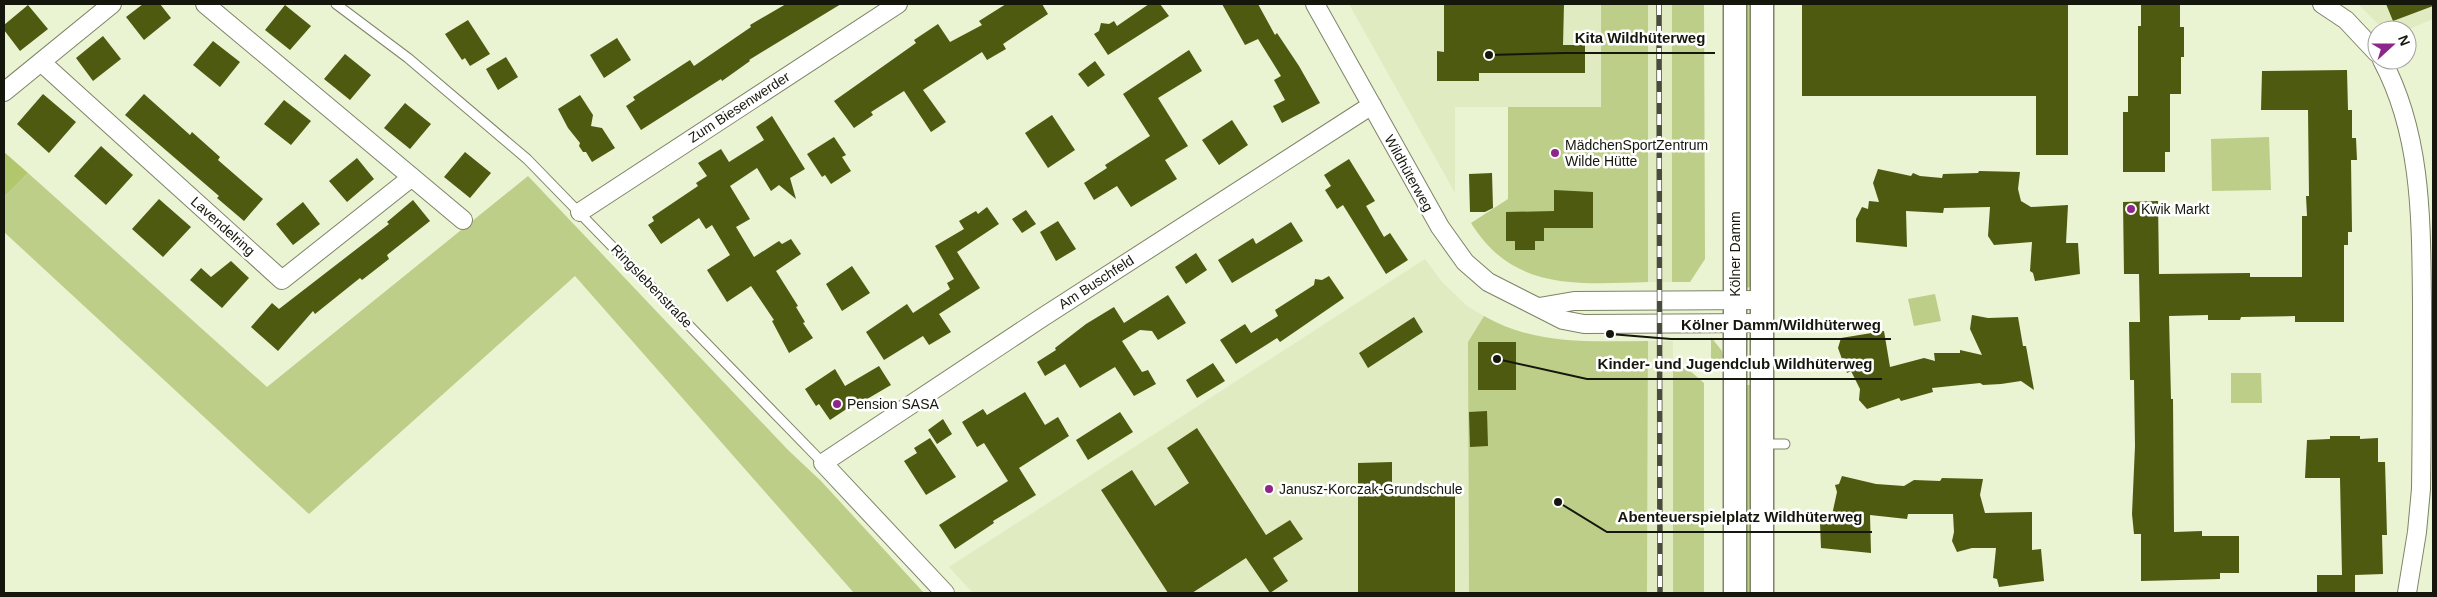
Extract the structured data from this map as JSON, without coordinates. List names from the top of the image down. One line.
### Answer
{"streets":{"street":["Zum Biesenwerder","Wildhüterweg","Lavendelring","Kölner Damm","Am Buschfeld","Ringslebenstraße"]},"crossings":[["Zum Biesenwerder","Ringslebenstraße"],["Wildhüterweg","Kölner Damm"],["Wildhüterweg","Am Buschfeld"],["Am Buschfeld","Ringslebenstraße"]],"places":["Kita Wildhüterweg","MädchenSportZentrum Wilde Hütte","Kwik Markt","Kölner Damm/Wildhüterweg","Kinder- und Jugendclub Wildhüterweg","Pension SASA","Janusz-Korczak-Grundschule","Abenteuerspielplatz Wildhüterweg"],"north":"right"}
